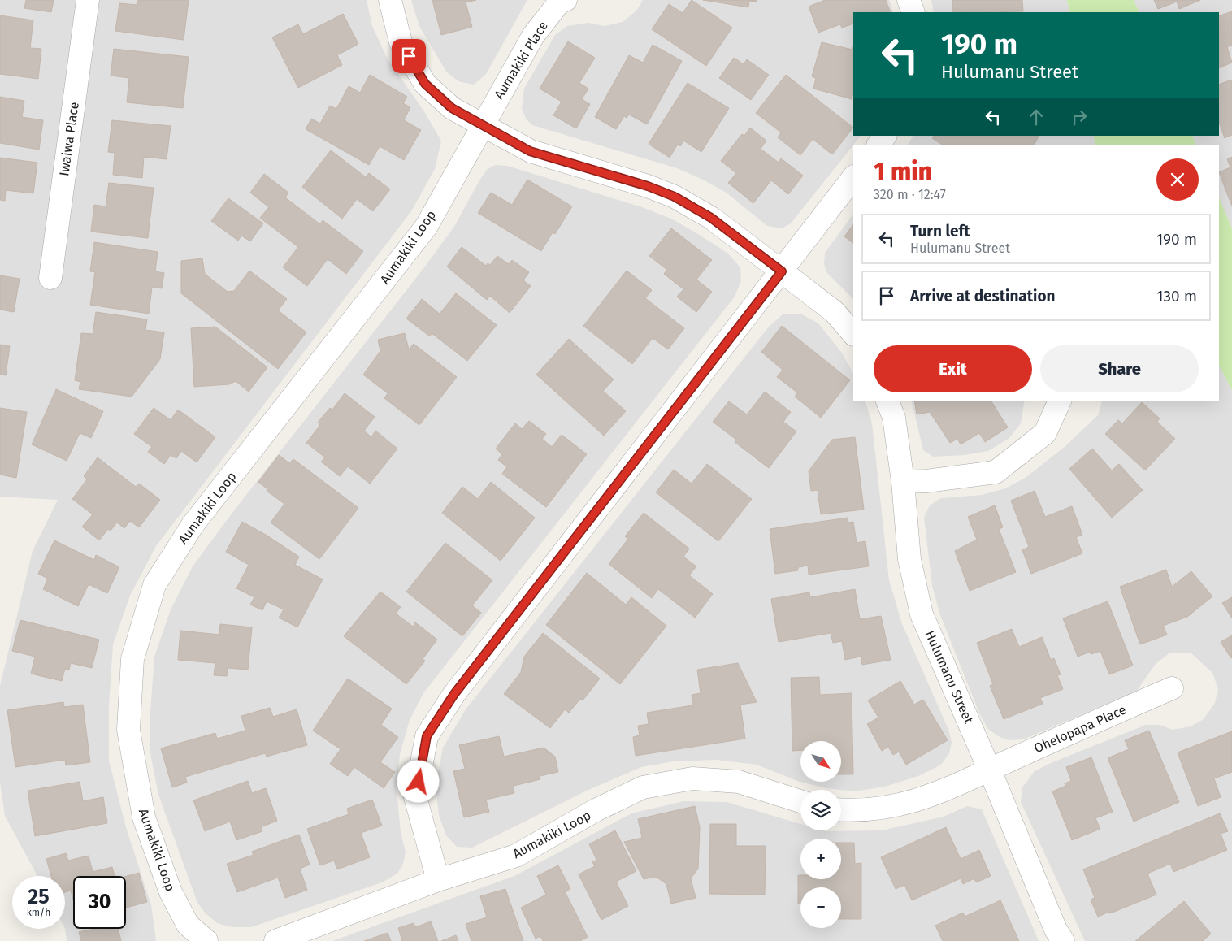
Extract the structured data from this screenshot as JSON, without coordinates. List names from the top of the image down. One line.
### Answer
{"streets":{"street":["Aumakiki Place","Iwaiwa Place","Aumakiki Loop","Hulumanu Street","Ohelopapa Place"]},"crossings":[["Aumakiki Place","Aumakiki Loop"],["Hulumanu Street","Ohelopapa Place"]],"north":"bottom right","page":{"turn":["190 m","Hulumanu Street"],"heading":["1 min","320 m · 12:47"],"list":[{"name":"Turn left","note":"Hulumanu Street","value":"190 m"},{"name":"Arrive at destination","value":"130 m"}],"buttons":["Exit","Share"],"map_buttons":["+","−"],"speed":"25 km/h","limit":"30"}}
